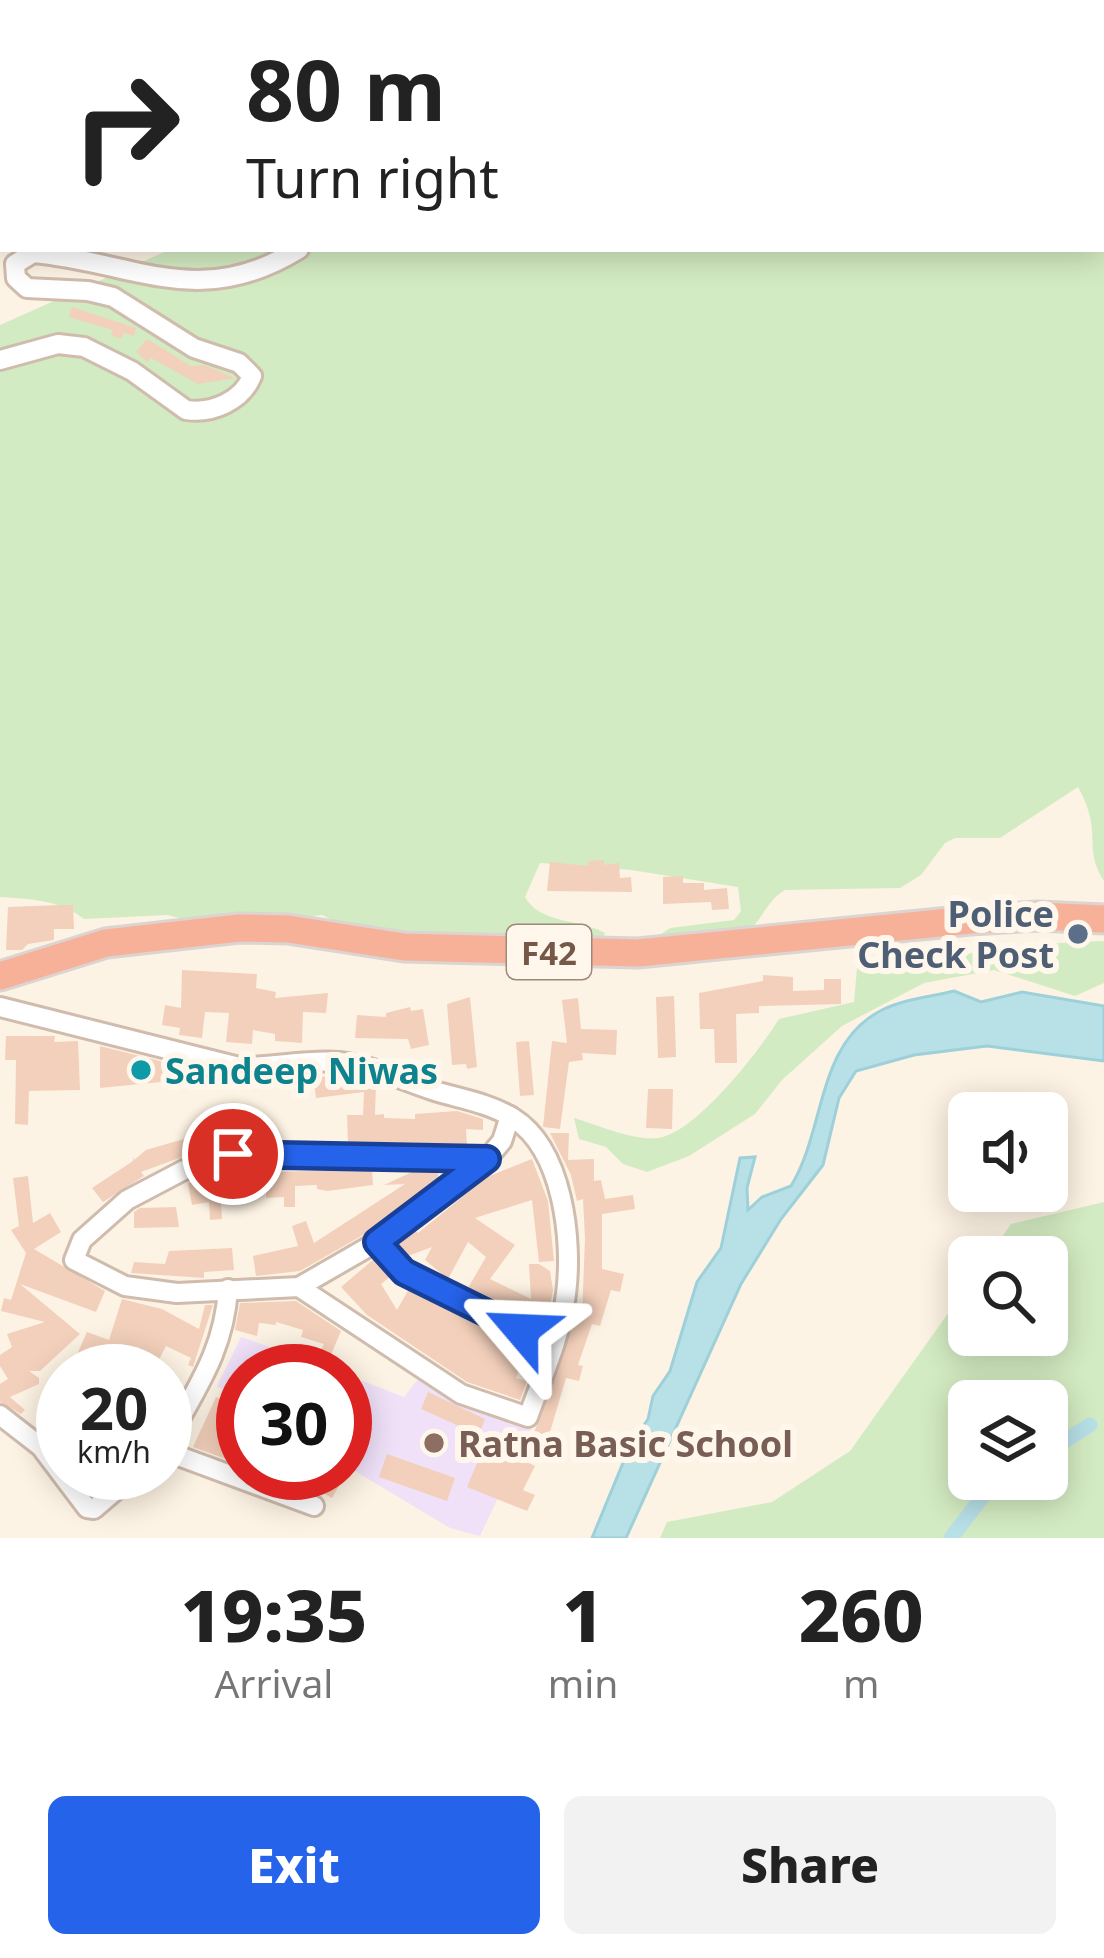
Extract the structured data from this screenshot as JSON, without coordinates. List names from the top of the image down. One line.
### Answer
{"streets":{"highway":["F42"]},"places":["Police Check Post","Sandeep Niwas","Ratna Basic School"],"page":{"turn":["80 m","Turn right"],"speed":"20 km/h","limit":"30","eta":["19:35","Arrival","1","min","260","m"],"buttons":["Exit","Share"]}}
